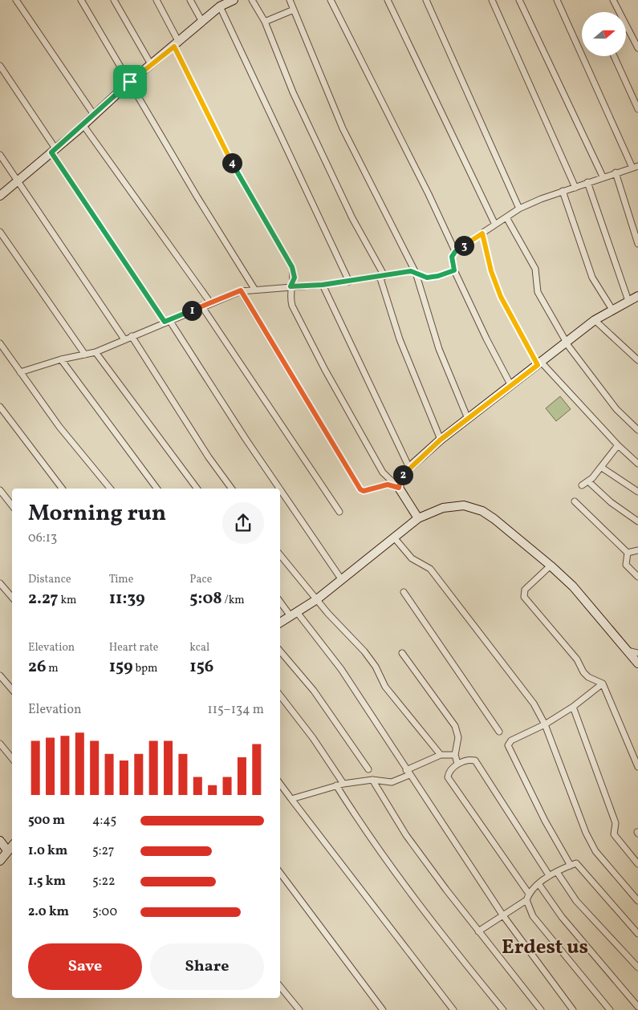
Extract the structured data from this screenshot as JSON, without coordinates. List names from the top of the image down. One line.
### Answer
{"districts":["Erdest us"],"north":"right","page":{"pins":["4","3","1","2"],"heading":["Morning run","06:13"],"stats":[["Distance","2.27 km"],["Time","11:39"],["Pace","5:08 /km"],["Elevation","26 m"],["Heart rate","159 bpm"],["kcal","156"]],"chart":["Elevation","115–134 m"],"list":[{"name":"500 m","note":"4:45"},{"name":"1.0 km","note":"5:27"},{"name":"1.5 km","note":"5:22"},{"name":"2.0 km","note":"5:00"}],"buttons":["Save","Share"]}}
